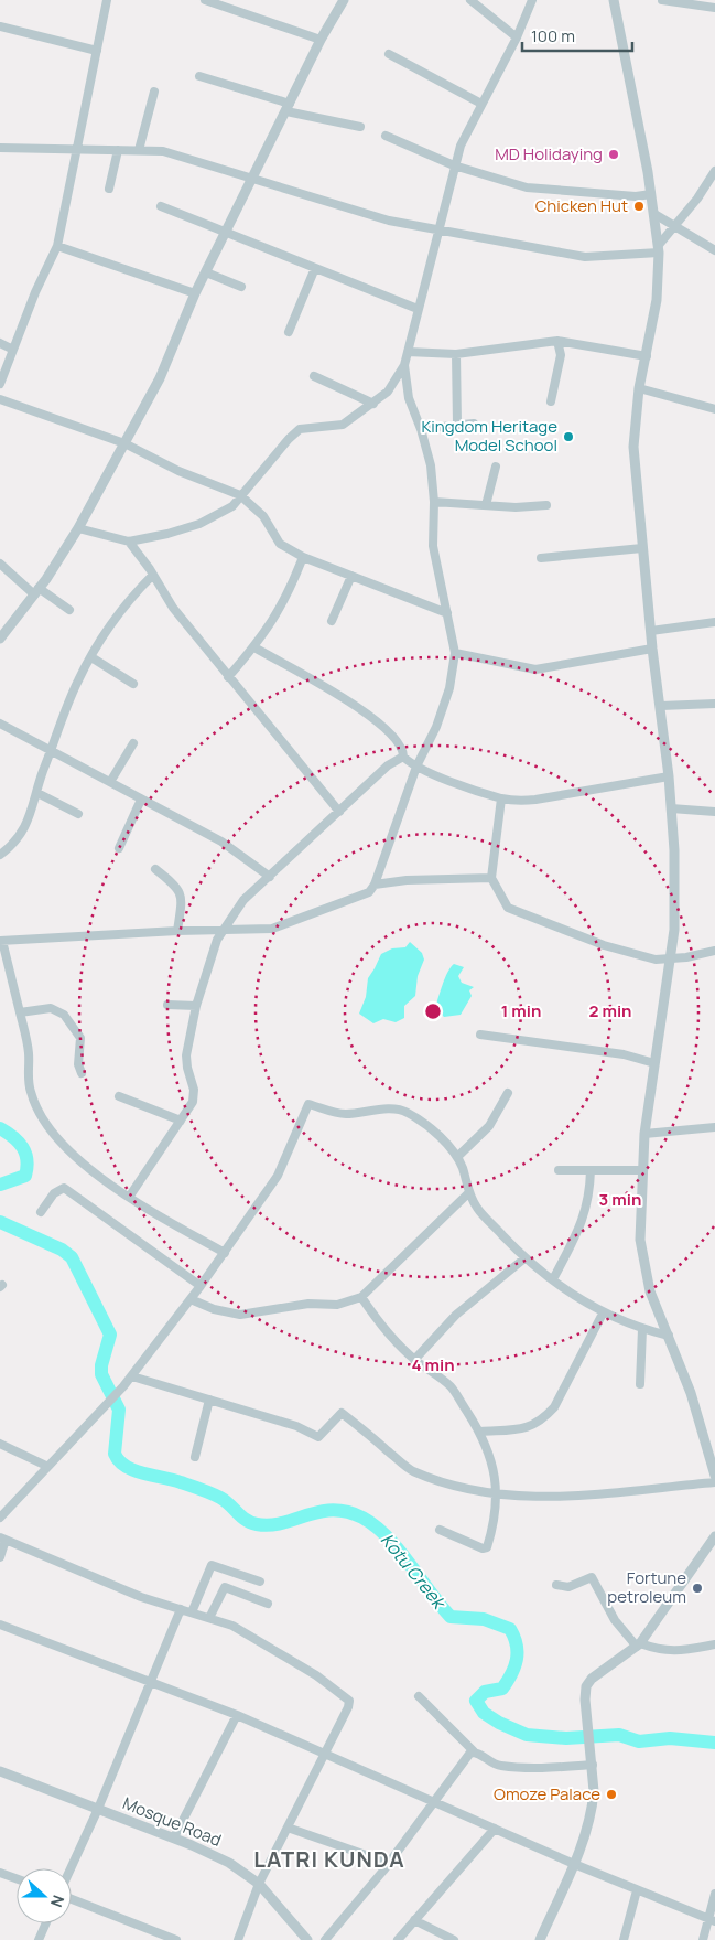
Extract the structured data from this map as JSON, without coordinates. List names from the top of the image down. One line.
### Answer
{"streets":{"street":["Mosque Road"]},"districts":["LATRI KUNDA"],"water":["Kotu Creek"],"places":["MD Holidaying","Chicken Hut","Kingdom Heritage Model School","Fortune petroleum","Omoze Palace"],"scale_bar":"100 m","north":"right","rings":["1 min","2 min","3 min","4 min"]}
